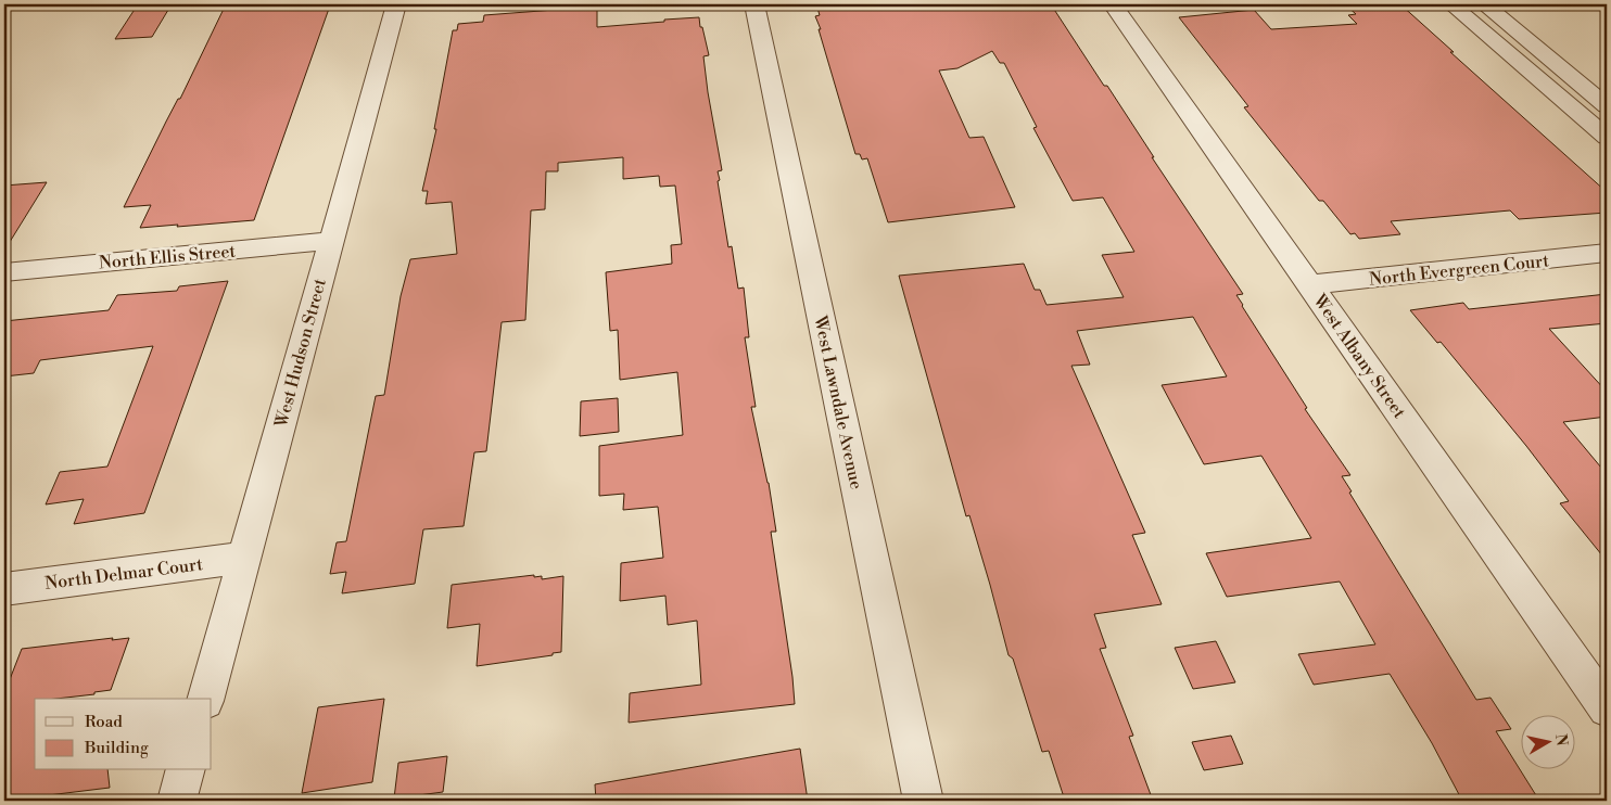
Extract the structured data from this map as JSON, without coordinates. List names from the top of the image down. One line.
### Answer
{"streets":{"street":["North Ellis Street","North Evergreen Court","West Hudson Street","West Albany Street","West Lawndale Avenue","North Delmar Court"]},"crossings":[["North Ellis Street","West Hudson Street"],["North Evergreen Court","West Albany Street"],["West Hudson Street","North Delmar Court"]],"legend":["Road","Building"],"north":"right"}
